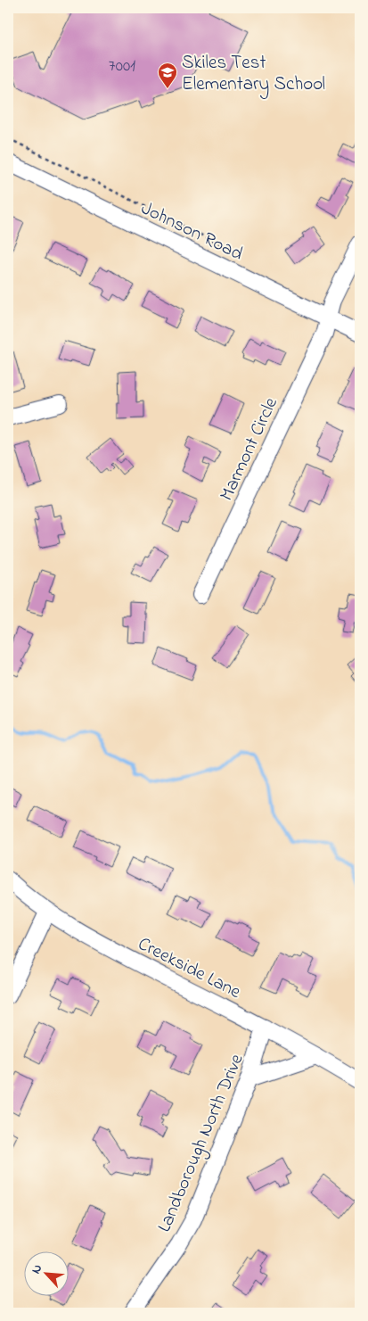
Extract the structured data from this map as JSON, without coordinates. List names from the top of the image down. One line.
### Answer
{"streets":{"street":["Johnson Road","Marmont Circle","Creekside Lane","Landborough North Drive"]},"crossings":[["Johnson Road","Marmont Circle"],["Creekside Lane","Landborough North Drive"]],"places":{"school or university":["Skiles Test Elementary School"]},"house_numbers":["7001"],"north":"top left"}
